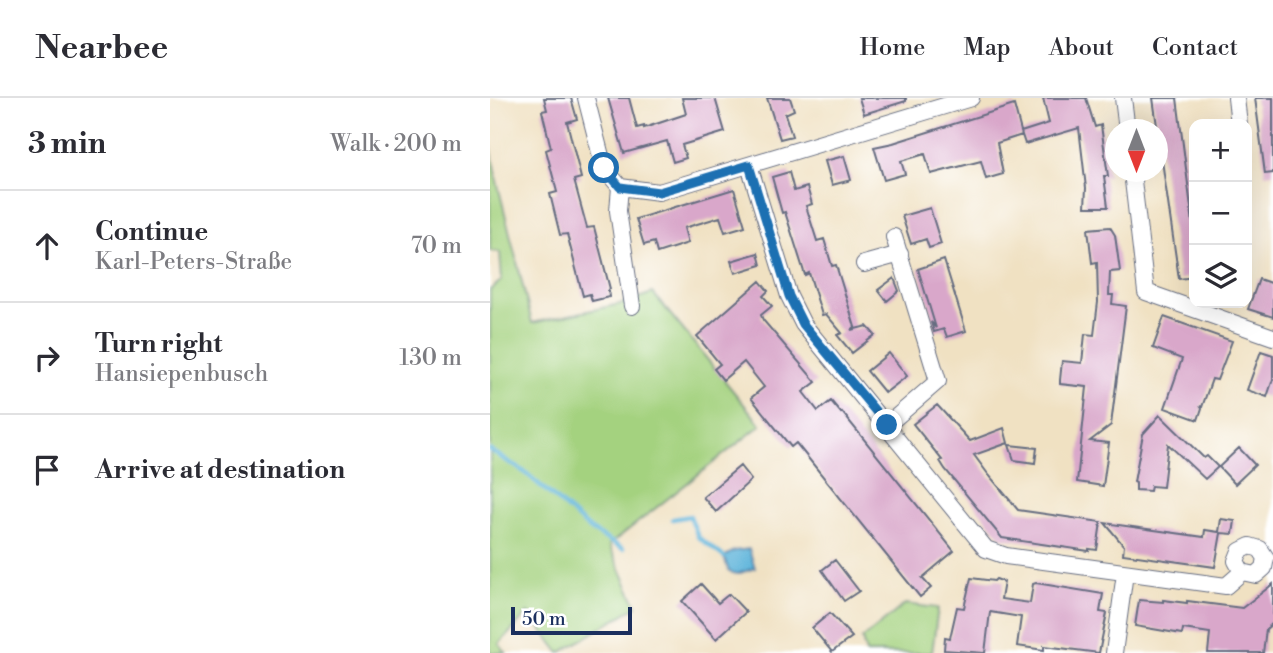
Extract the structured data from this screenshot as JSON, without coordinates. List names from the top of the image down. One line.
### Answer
{"scale_bar":"50 m","north":"bottom","page":{"header":"Nearbee","nav":["Home","Map","About","Contact"],"heading":["3 min","Walk · 200 m"],"map_buttons":["+","−"],"list":[["Continue","Karl-Peters-Straße","70 m"],["Turn right","Hansiepenbusch","130 m"],"Arrive at destination"],"scale":"50 m"}}
